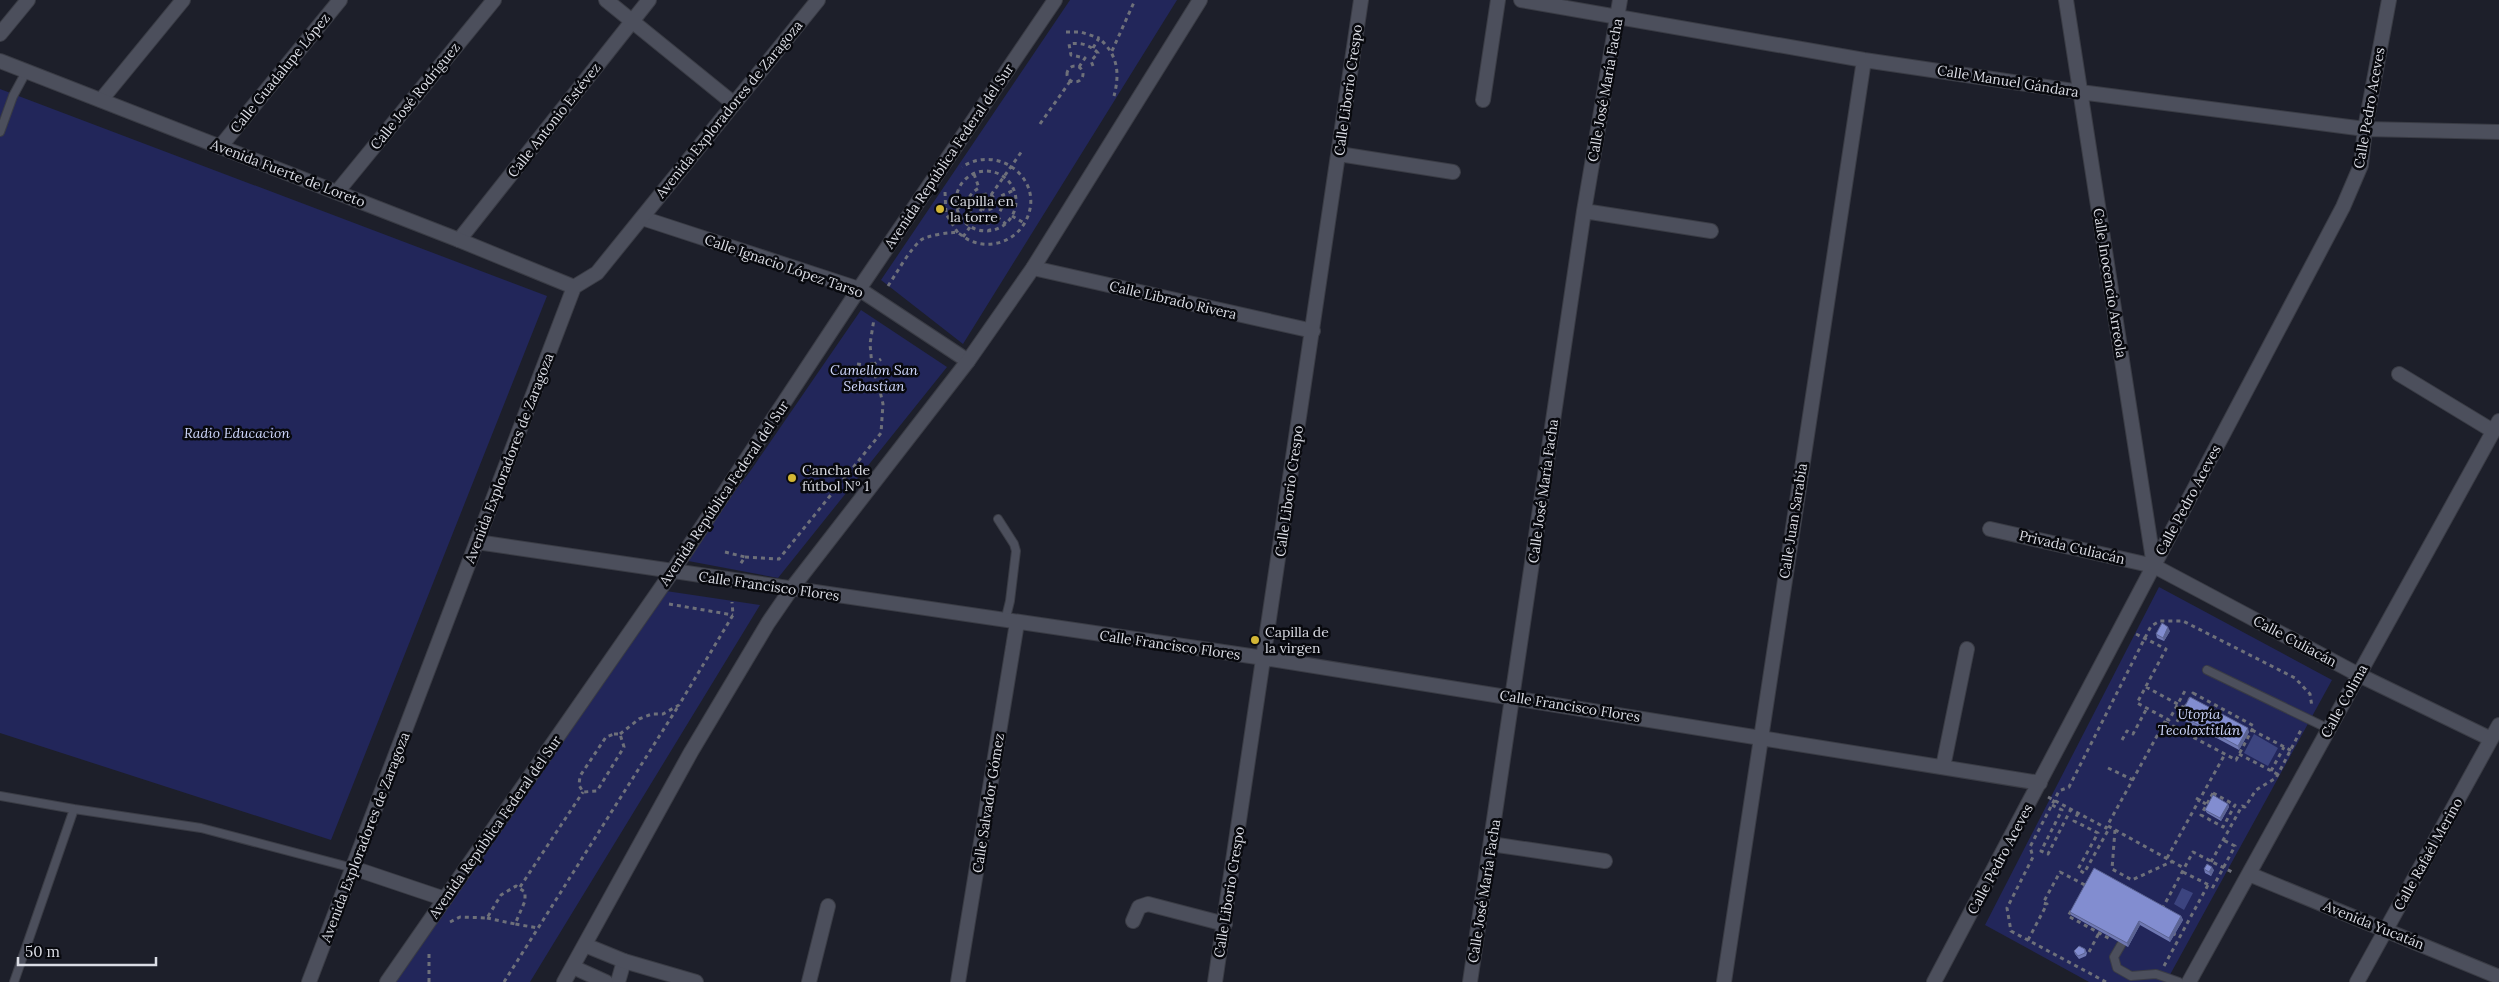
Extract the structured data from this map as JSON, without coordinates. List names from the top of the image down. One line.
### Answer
{"streets":{"street":["Calle Guadalupe López","Calle Manuel Gándara","Calle Liborio Crespo","Calle José María Facha","Calle José Rodríguez","Calle Pedro Aceves","Avenida Exploradores de Zaragoza","Calle Antonio Estévez","Avenida República Federal del Sur","Avenida Fuerte de Loreto","Calle Ignacio López Tarso","Calle Inocencio Arreola","Calle Librado Rivera","Calle Juan Sarabia","Privada Culiacán","Calle Francisco Flores","Calle Culiacán","Calle Colima","Calle Salvador Gómez","Calle Rafaél Merino","Avenida Yucatán"]},"crossings":[["Calle Guadalupe López","Avenida Fuerte de Loreto"],["Calle Manuel Gándara","Calle José María Facha"],["Calle Manuel Gándara","Calle Pedro Aceves"],["Calle Manuel Gándara","Calle Inocencio Arreola"],["Calle Manuel Gándara","Calle Juan Sarabia"],["Calle Liborio Crespo","Calle Librado Rivera"],["Calle Liborio Crespo","Calle Francisco Flores"],["Calle José María Facha","Calle Francisco Flores"],["Calle José Rodríguez","Avenida Fuerte de Loreto"],["Calle Pedro Aceves","Calle Inocencio Arreola"],["Calle Pedro Aceves","Privada Culiacán"],["Calle Pedro Aceves","Calle Francisco Flores"],["Calle Pedro Aceves","Calle Culiacán"],["Avenida Exploradores de Zaragoza","Avenida Fuerte de Loreto"],["Avenida Exploradores de Zaragoza","Calle Ignacio López Tarso"],["Avenida Exploradores de Zaragoza","Calle Francisco Flores"],["Calle Antonio Estévez","Avenida Fuerte de Loreto"],["Avenida República Federal del Sur","Calle Ignacio López Tarso"],["Avenida República Federal del Sur","Calle Francisco Flores"],["Calle Inocencio Arreola","Privada Culiacán"],["Calle Inocencio Arreola","Calle Culiacán"],["Calle Juan Sarabia","Calle Francisco Flores"],["Privada Culiacán","Calle Culiacán"],["Calle Francisco Flores","Calle Salvador Gómez"],["Calle Culiacán","Calle Colima"],["Calle Culiacán","Calle Rafaél Merino"],["Calle Colima","Avenida Yucatán"],["Calle Rafaél Merino","Avenida Yucatán"]],"parks":["Camellon San Sebastian","Radio Educacion","Utopía Tecoloxtitlán"],"places":["Capilla en la torre","Cancha de fútbol N° 1","Capilla de la virgen"],"scale_bar":"50 m"}
